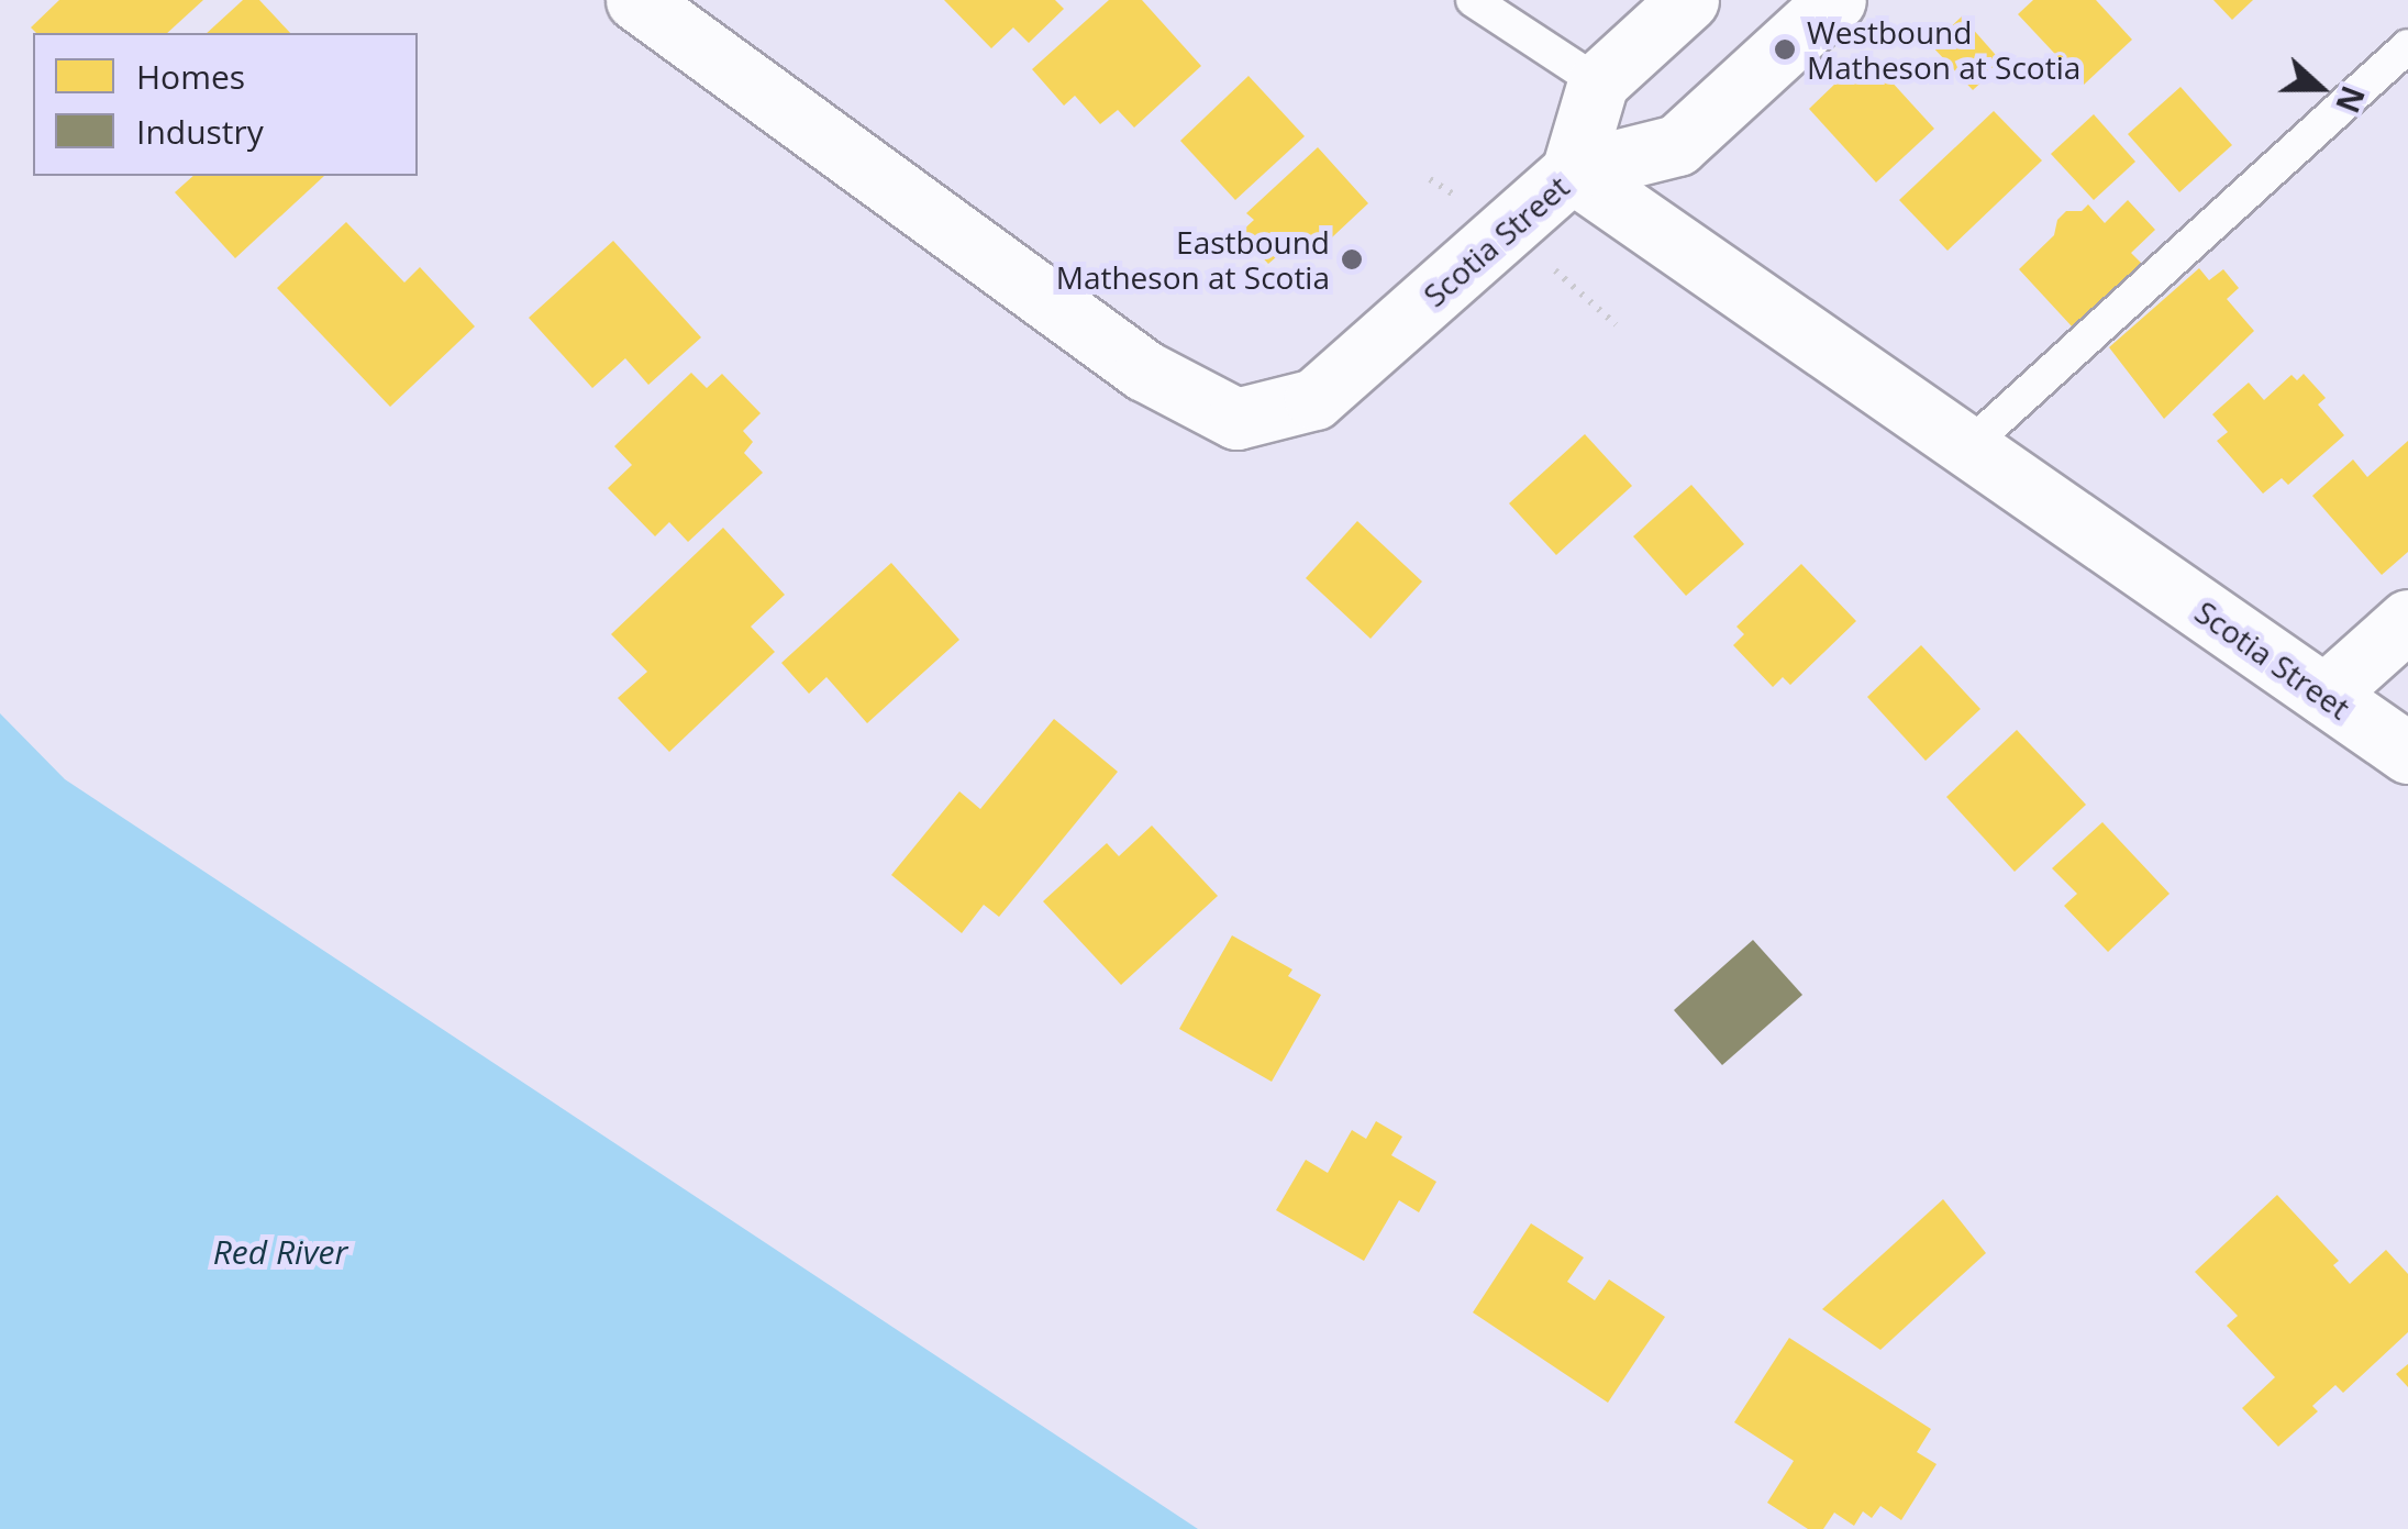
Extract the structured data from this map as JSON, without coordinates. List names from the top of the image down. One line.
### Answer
{"streets":{"street":["Scotia Street"]},"water":["Red River"],"places":["Westbound Matheson at Scotia","Eastbound Matheson at Scotia"],"legend":["Homes","Industry"],"north":"right"}
